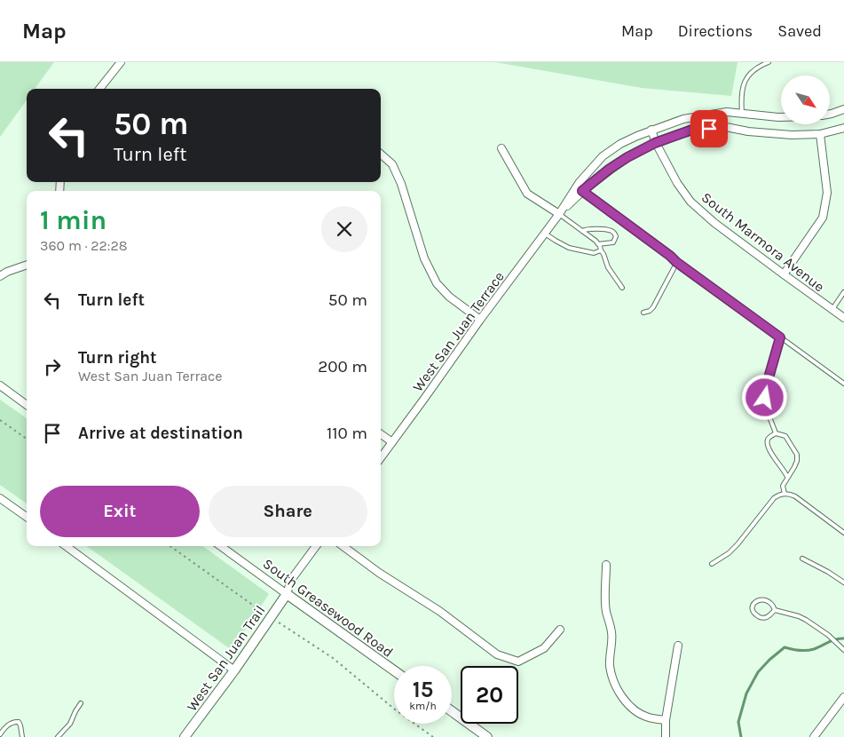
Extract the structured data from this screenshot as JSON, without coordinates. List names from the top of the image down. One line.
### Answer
{"streets":{"street":["South Marmora Avenue","West San Juan Terrace","South Greasewood Road","West San Juan Trail"]},"crossings":[["South Marmora Avenue","West San Juan Terrace"],["South Greasewood Road","West San Juan Trail"]],"north":"bottom right","page":{"header":"Map","nav":["Map","Directions","Saved"],"turn":["50 m","Turn left"],"heading":["1 min","360 m · 22:28"],"list":[{"name":"Turn left","value":"50 m"},{"name":"Turn right","note":"West San Juan Terrace","value":"200 m"},{"name":"Arrive at destination","value":"110 m"}],"buttons":["Exit","Share"],"speed":"15 km/h","limit":"20"}}
